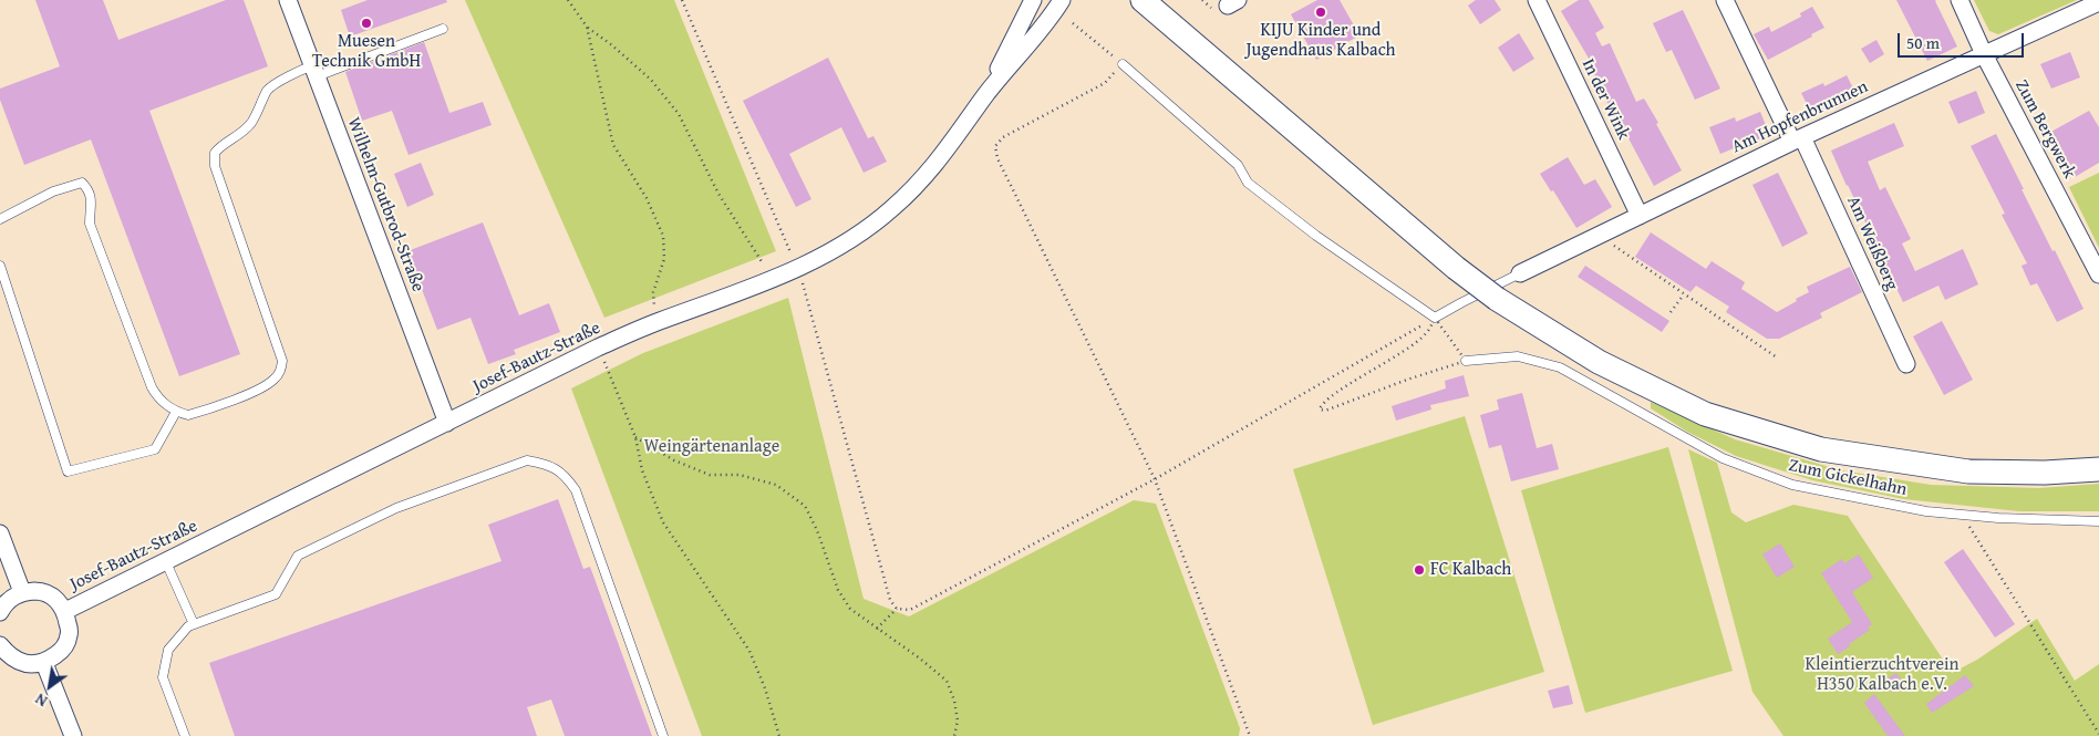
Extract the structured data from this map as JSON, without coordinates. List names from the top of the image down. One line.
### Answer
{"streets":{"street":["In der Wink","Am Hopfenbrunnen","Zum Bergwerk","Wilhelm-Gutbrod-Straße","Am Weißberg","Josef-Bautz-Straße"],"lane":["Zum Gickelhahn"]},"crossings":[["In der Wink","Am Hopfenbrunnen"],["Am Hopfenbrunnen","Zum Bergwerk"],["Am Hopfenbrunnen","Am Weißberg"],["Wilhelm-Gutbrod-Straße","Josef-Bautz-Straße"]],"parks":["Weingärtenanlage","Kleintierzuchtverein H350 Kalbach e.V."],"places":["KIJU Kinder und Jugendhaus Kalbach","Muesen Technik GmbH","FC Kalbach"],"scale_bar":"50 m","north":"bottom left"}
